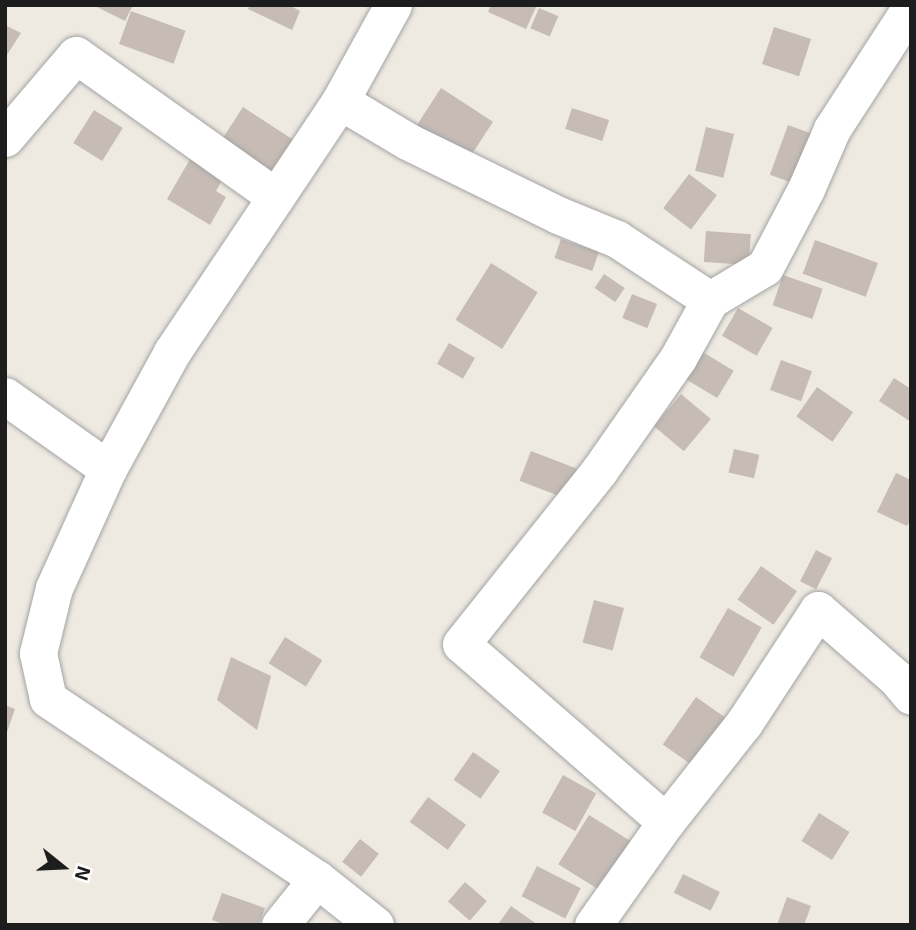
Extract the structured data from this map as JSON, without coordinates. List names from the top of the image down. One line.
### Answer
{"north":"right"}
